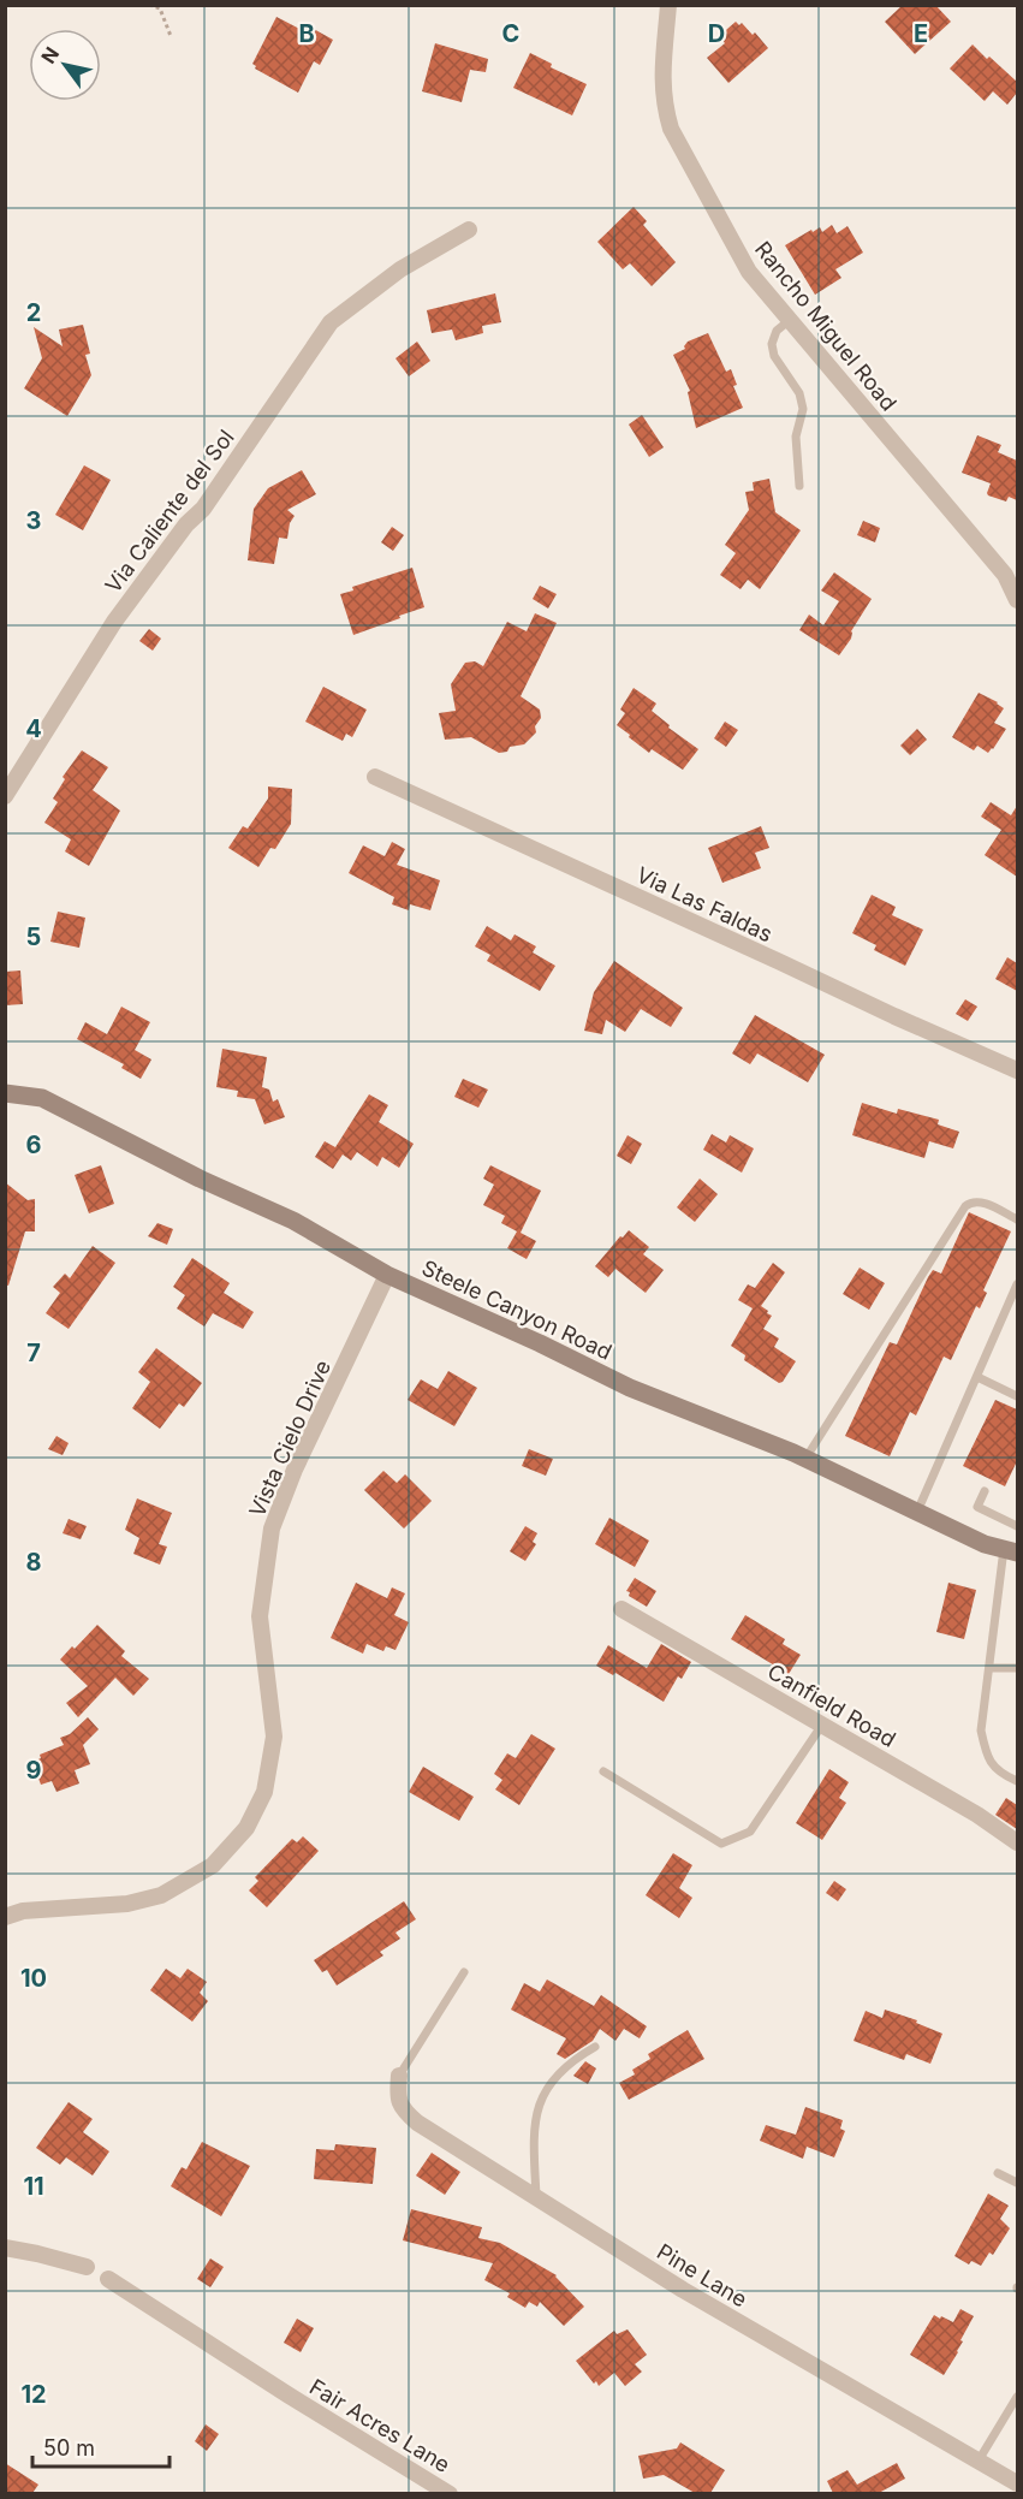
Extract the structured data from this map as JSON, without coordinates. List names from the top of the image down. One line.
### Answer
{"streets":{"street":["Rancho Miguel Road","Via Caliente del Sol","Via Las Faldas","Steele Canyon Road","Vista Cielo Drive","Canfield Road","Pine Lane","Fair Acres Lane"]},"crossings":[["Steele Canyon Road","Vista Cielo Drive"]],"scale_bar":"50 m","north":"top left","grid":{"columns":["B","C","D","E"],"rows":["2","3","4","5","6","7","8","9","10","11","12"]}}
